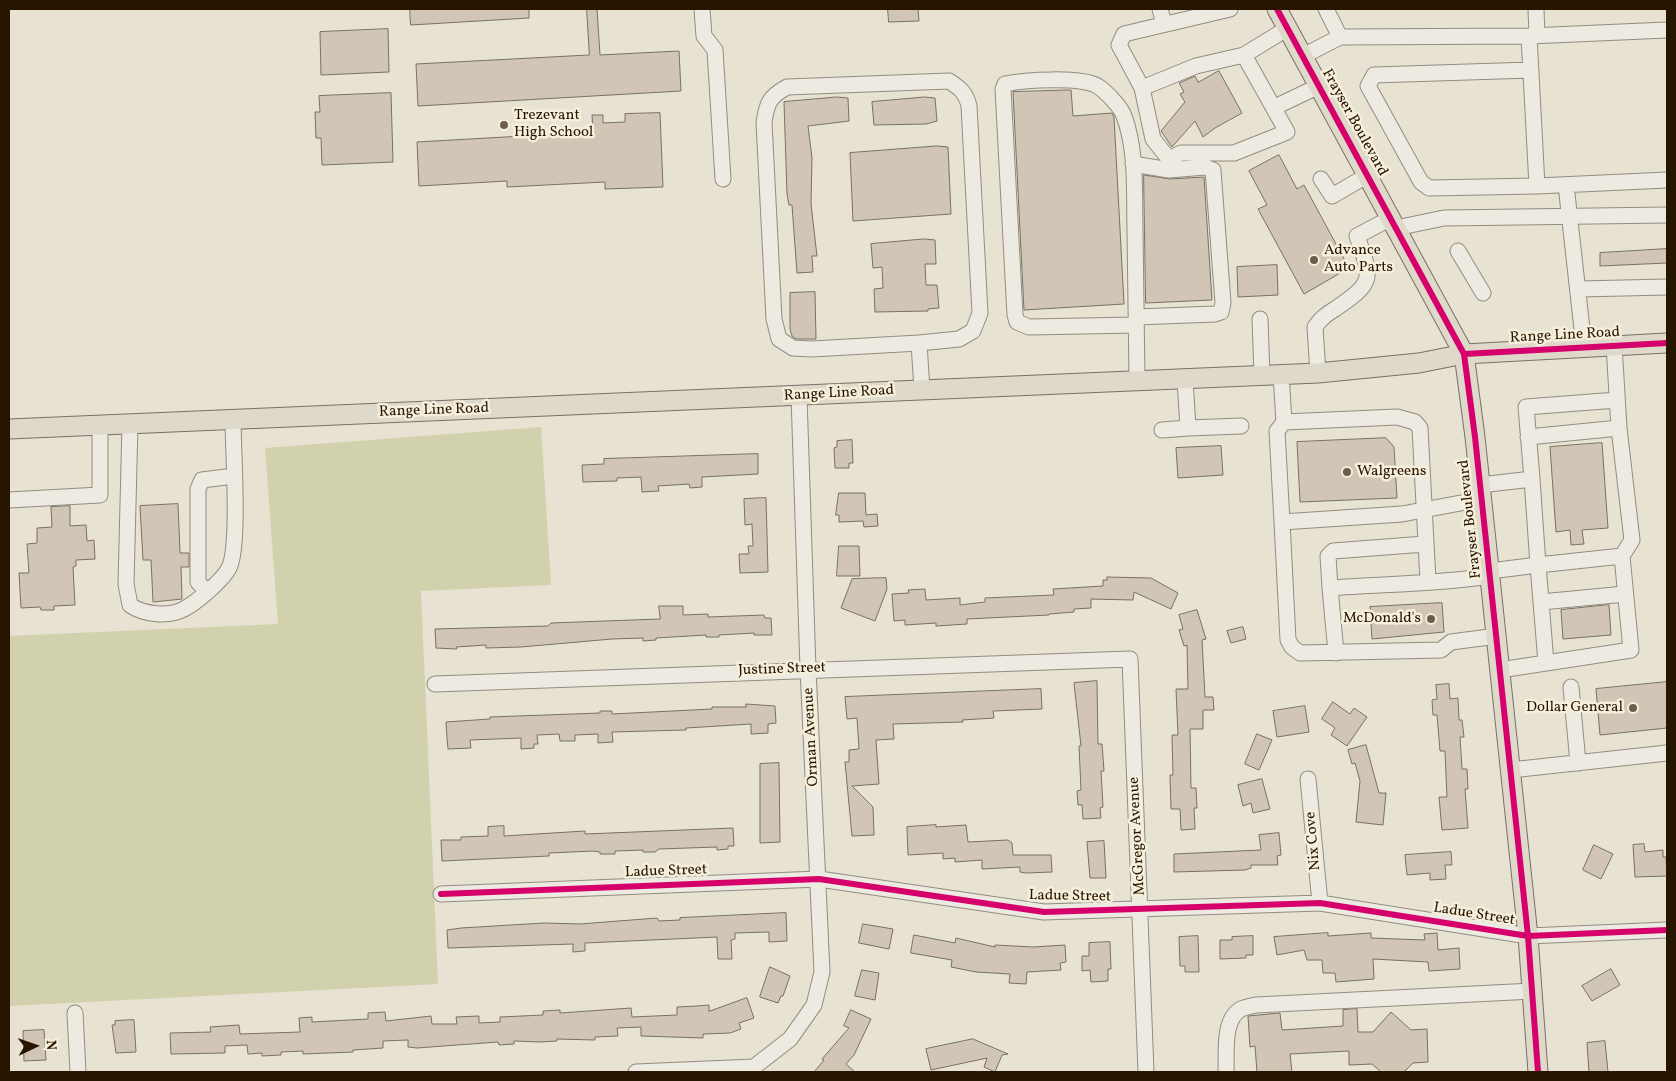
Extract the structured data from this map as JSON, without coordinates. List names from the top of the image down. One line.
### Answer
{"streets":{"main road":["Frayser Boulevard","Range Line Road"],"street":["Justine Street","Orman Avenue","McGregor Avenue","Nix Cove","Ladue Street"]},"crossings":[["Frayser Boulevard","Range Line Road"],["Frayser Boulevard","Ladue Street"],["Range Line Road","Orman Avenue"],["Justine Street","Orman Avenue"],["Justine Street","McGregor Avenue"],["Orman Avenue","Ladue Street"],["McGregor Avenue","Ladue Street"],["Nix Cove","Ladue Street"]],"places":["Trezevant High School","Advance Auto Parts","Walgreens","McDonald's","Dollar General"],"north":"right"}
